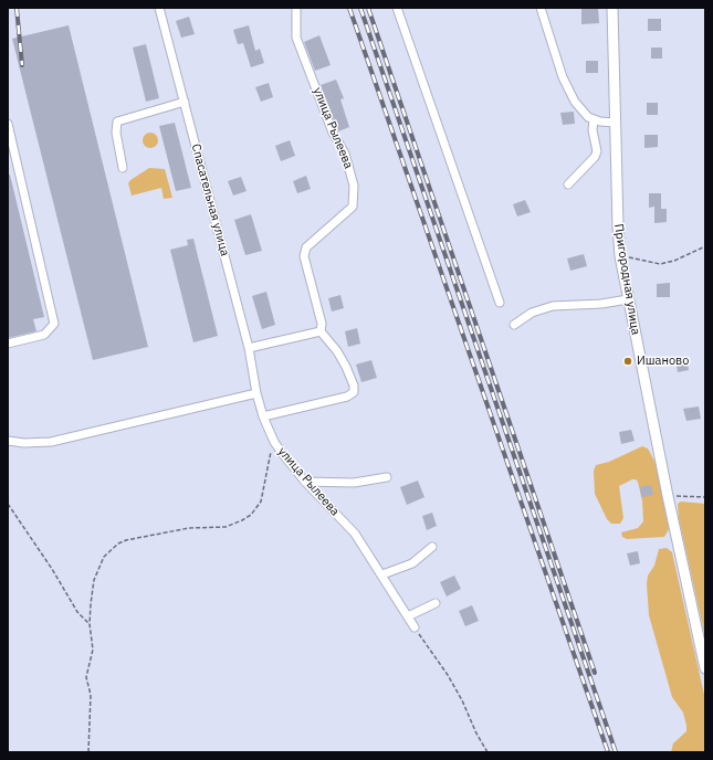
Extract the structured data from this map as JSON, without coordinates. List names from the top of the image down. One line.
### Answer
{"streets":{"main road":["Пригородная улица"],"street":["улица Рылеева","Спасательная улица"]},"crossings":[["улица Рылеева","Спасательная улица"]],"places":["Ишаново"]}
